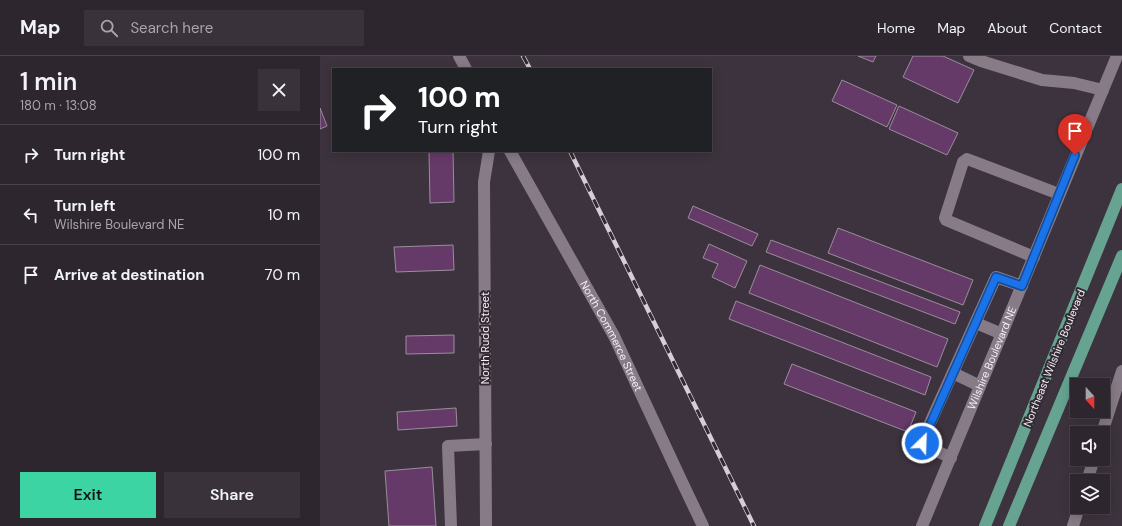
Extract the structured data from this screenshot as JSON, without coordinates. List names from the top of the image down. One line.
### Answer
{"streets":{"main road":["Northeast Wilshire Boulevard"],"street":["North Commerce Street","North Rudd Street","Wilshire Boulevard NE"]},"north":"bottom","page":{"header":"Map","search":"Search here","nav":["Home","Map","About","Contact"],"heading":["1 min","180 m · 13:08"],"turn":["100 m","Turn right"],"list":[{"name":"Turn right","value":"100 m"},{"name":"Turn left","note":"Wilshire Boulevard NE","value":"10 m"},{"name":"Arrive at destination","value":"70 m"}],"buttons":["Exit","Share"]}}
